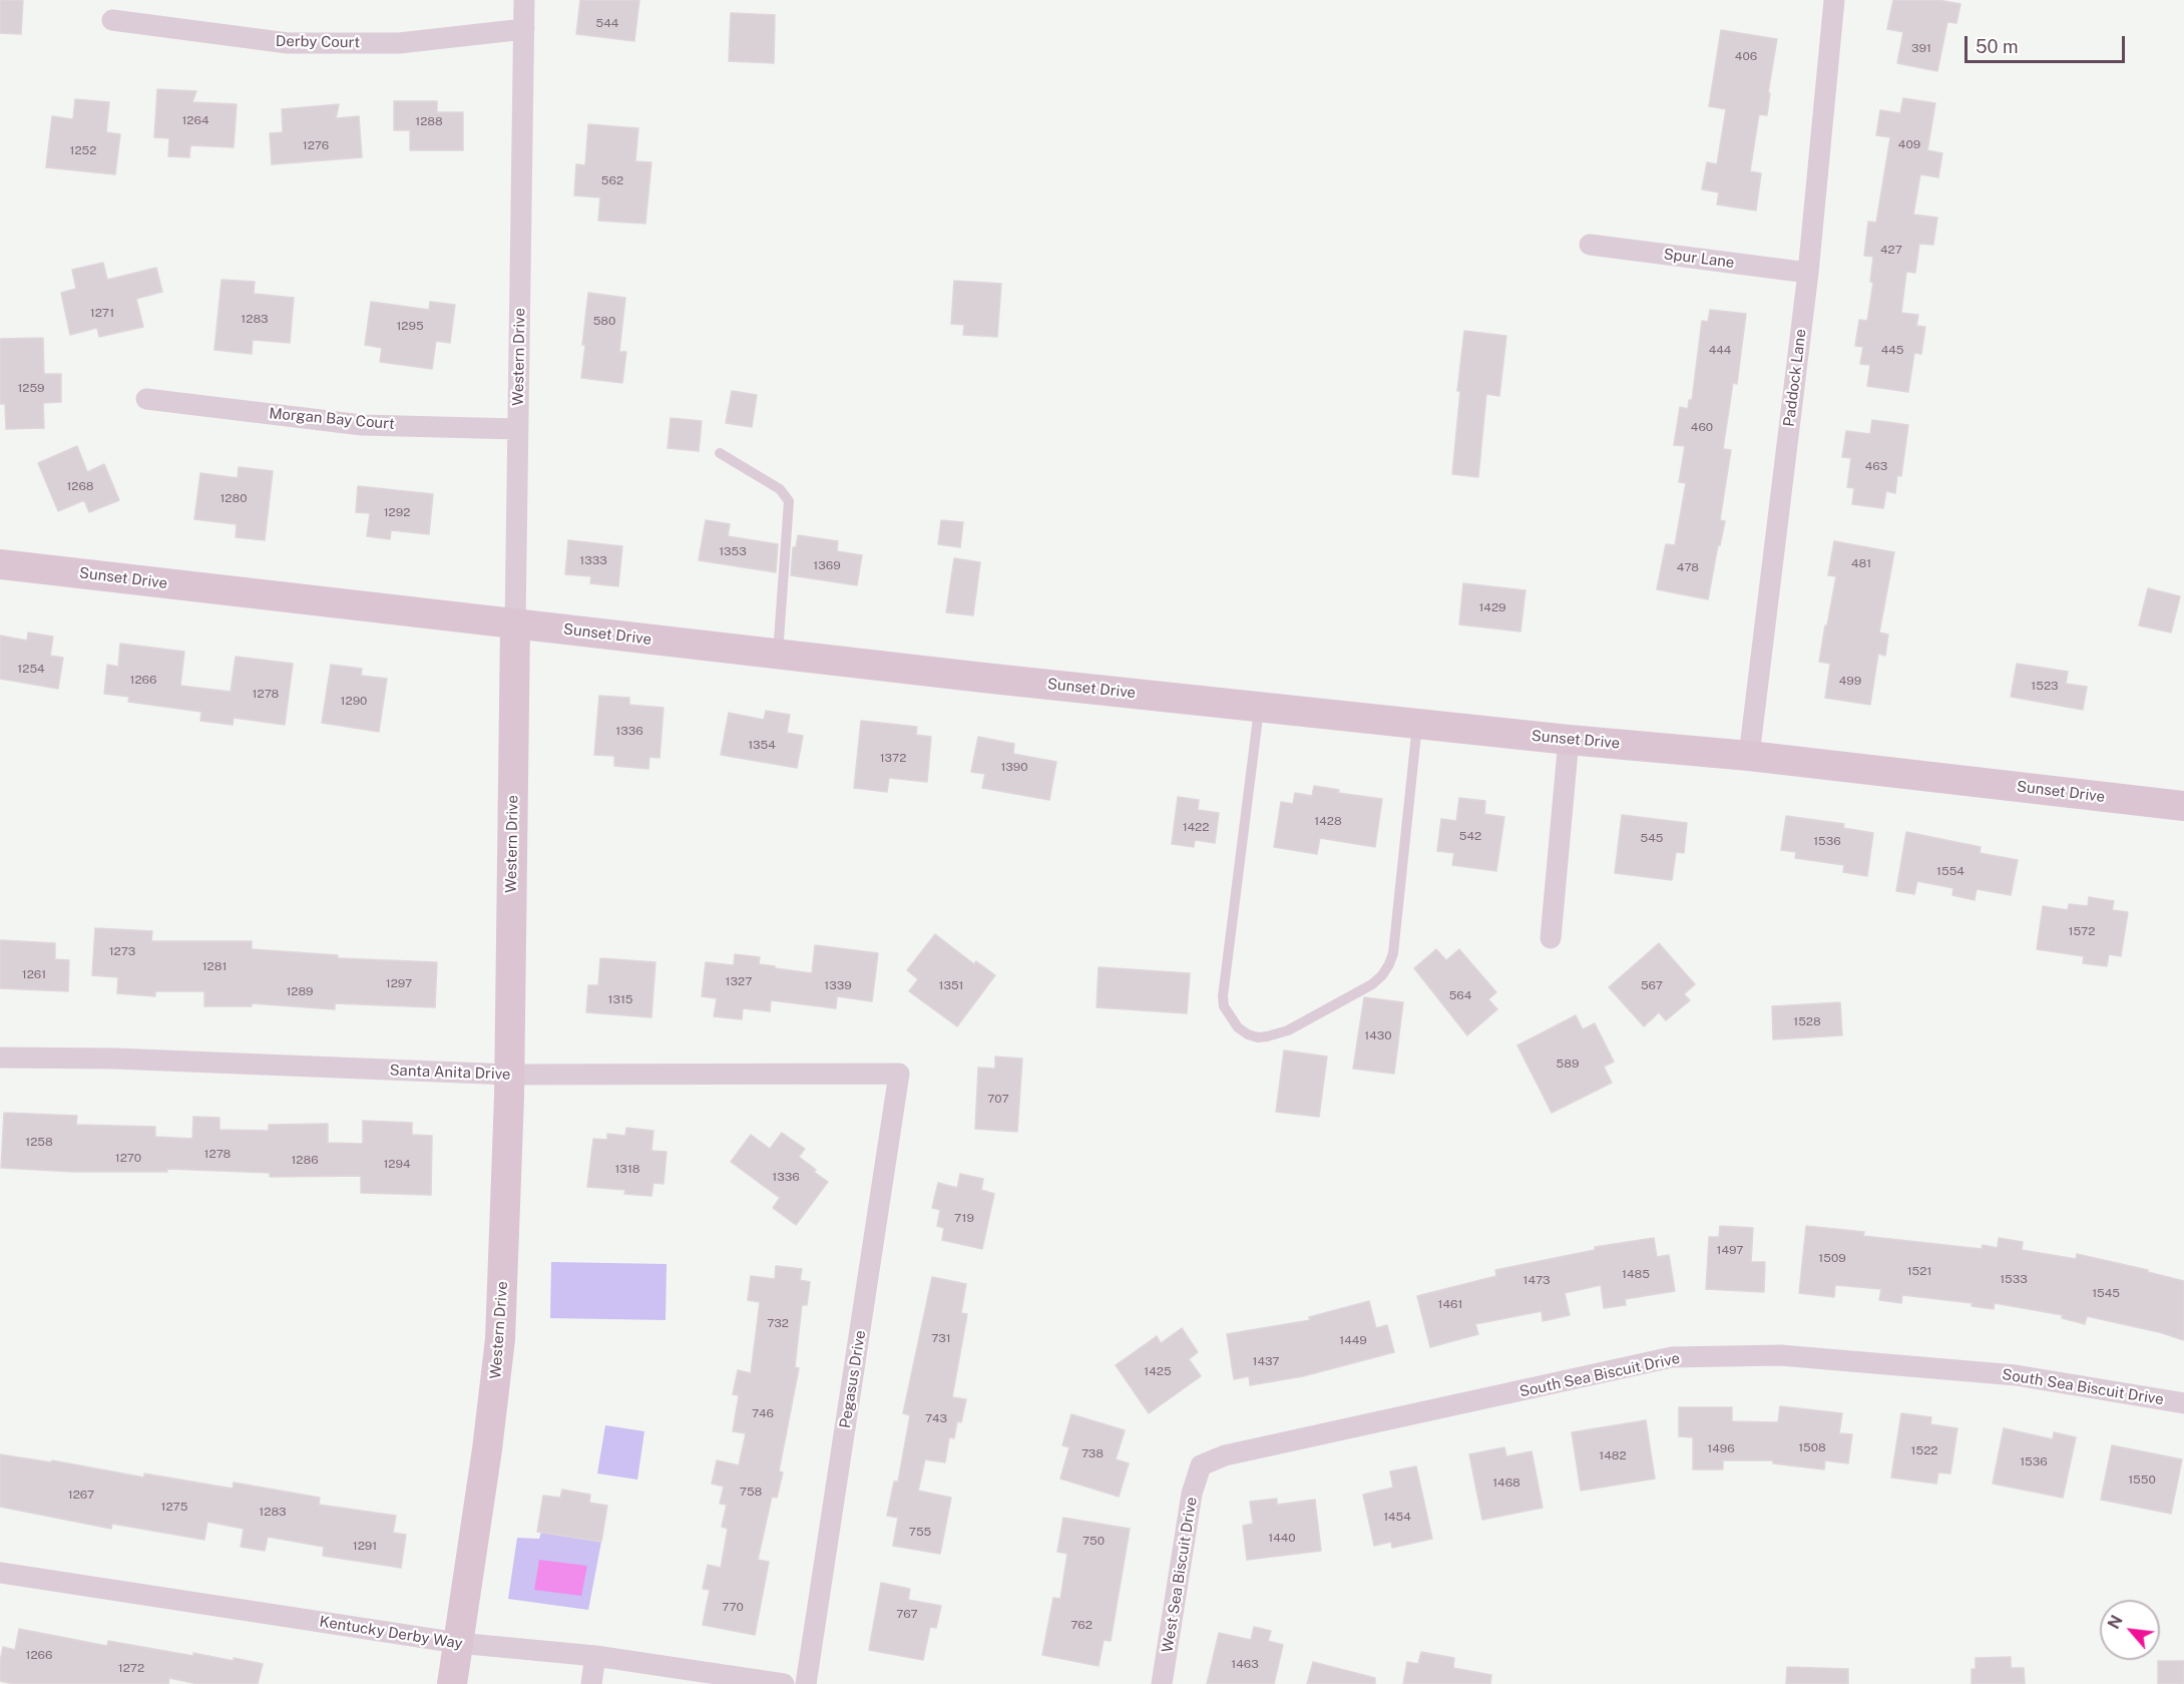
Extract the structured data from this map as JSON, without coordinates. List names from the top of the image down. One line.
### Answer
{"streets":{"main road":["Western Drive","Sunset Drive"],"street":["Derby Court","Spur Lane","Paddock Lane","Morgan Bay Court","Santa Anita Drive","South Sea Biscuit Drive","Pegasus Drive","West Sea Biscuit Drive","Kentucky Derby Way"]},"crossings":[["Derby Court","Western Drive"],["Spur Lane","Paddock Lane"],["Western Drive","Morgan Bay Court"],["Western Drive","Sunset Drive"],["Western Drive","Santa Anita Drive"],["Western Drive","Kentucky Derby Way"],["Paddock Lane","Sunset Drive"],["Santa Anita Drive","Pegasus Drive"],["South Sea Biscuit Drive","West Sea Biscuit Drive"]],"house_numbers":["544","391","406","1264","1288","409","1276","1252","562","427","1271","1283","580","1295","444","445","1259","460","463","1268","1280","1292","1353","1333","481","1369","478","1429","1254","1266","499","1523","1278","1290","1336","1354","1372","1390","1428","1422","542","545","1536","1554","1572","1273","1281","1261","1327","1297","1339","1351","567","1289","564","1315","1528","1430","589","707","1258","1278","1270","1286","1294","1318","1336","719","1497","1509","1521","1485","1533","1473","1545","1461","732","731","1449","1437","1425","746","743","1508","1496","1522","738","1482","1536","1550","1468","758","1267","1275","1283","1454","755","1440","750","1291","770","767","762","1266","1463","1272"],"scale_bar":"50 m","north":"top left"}
